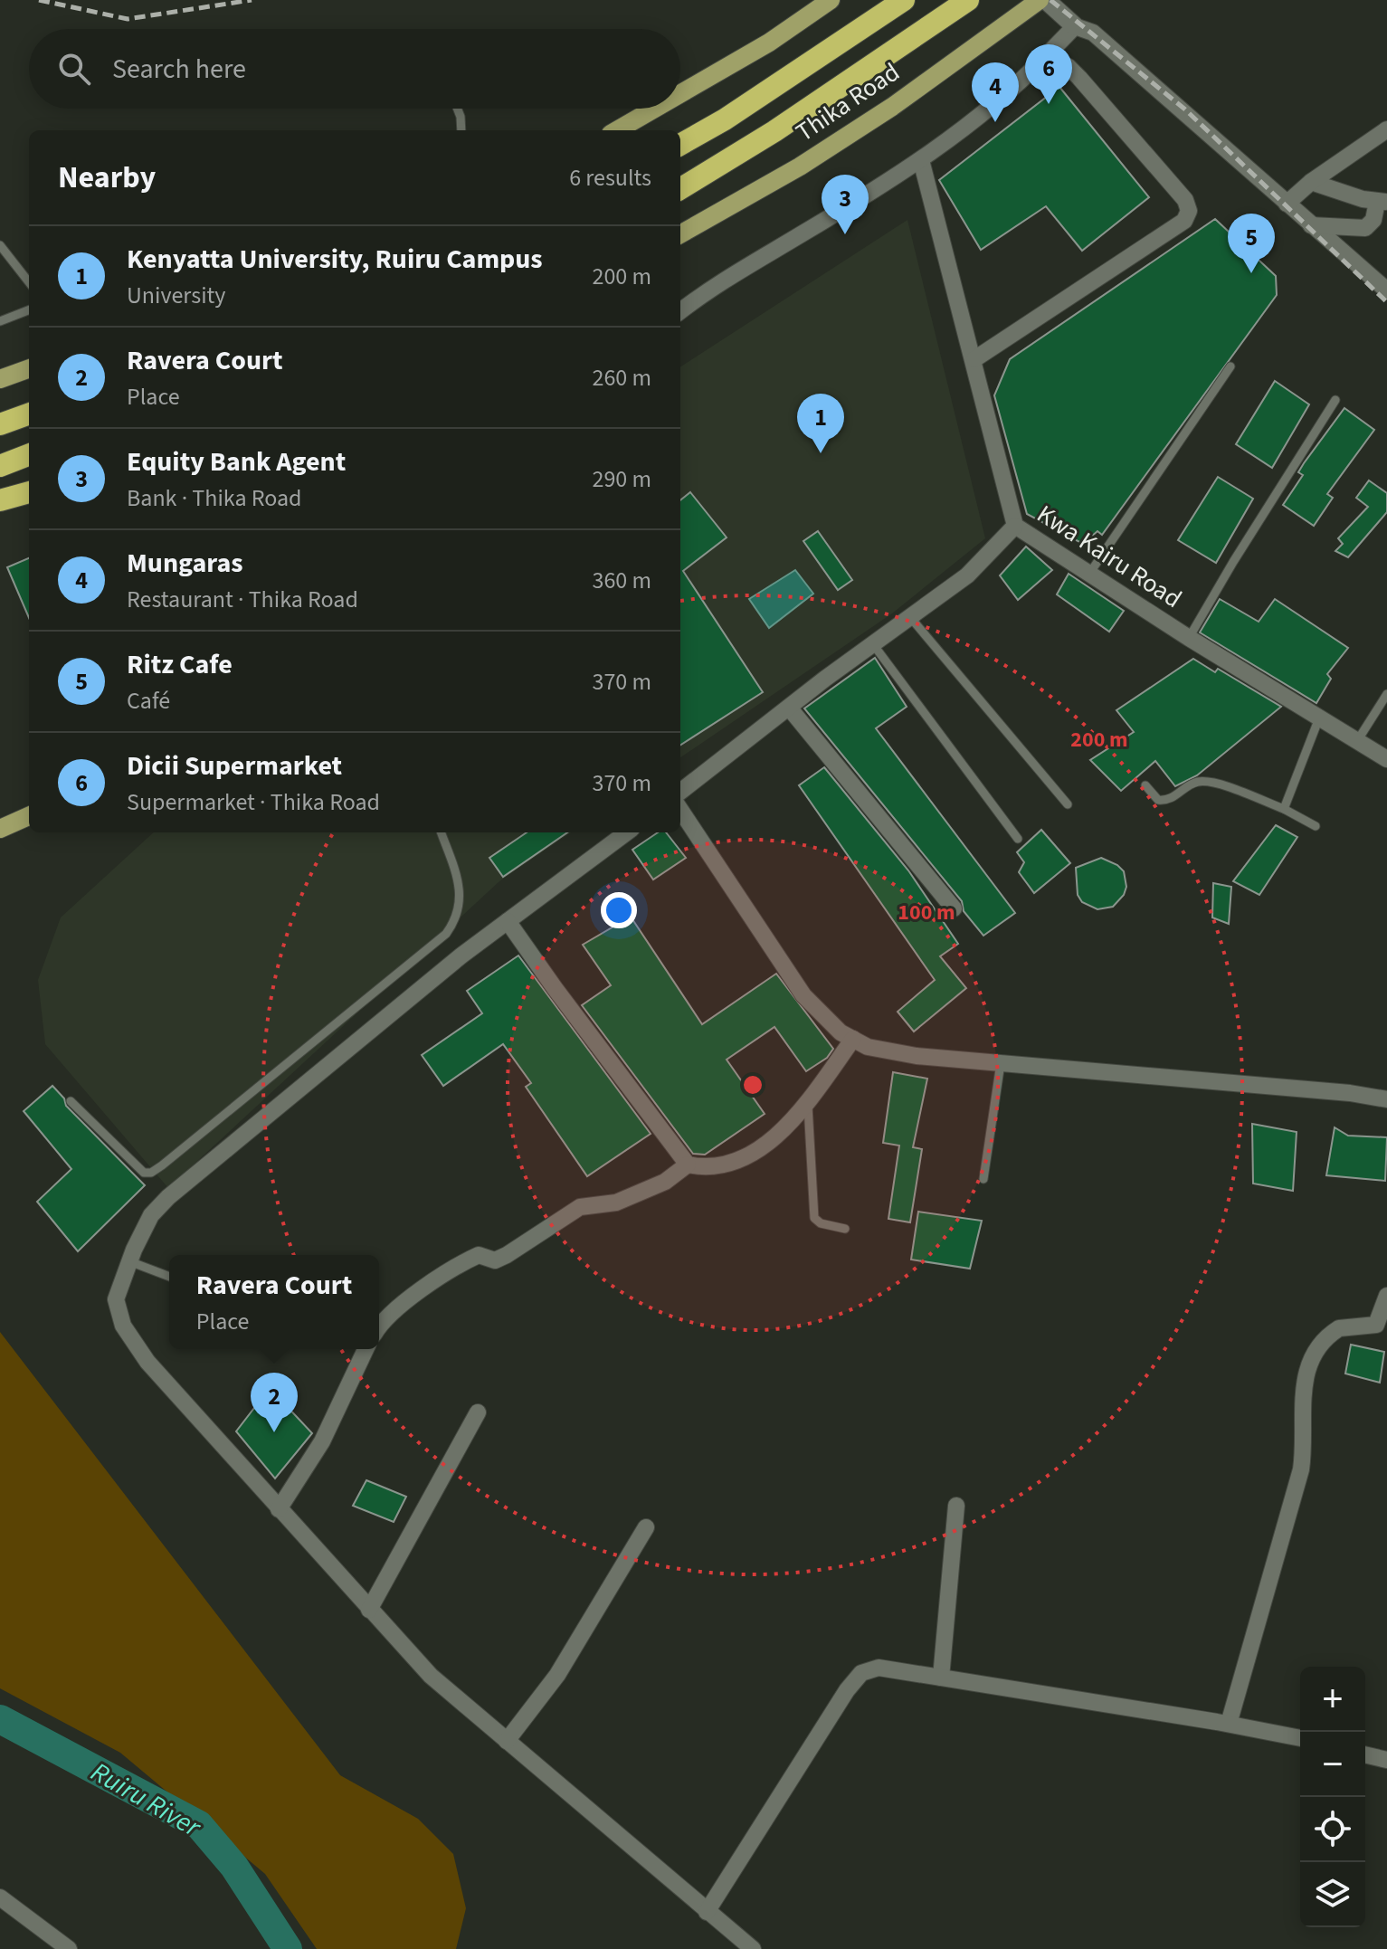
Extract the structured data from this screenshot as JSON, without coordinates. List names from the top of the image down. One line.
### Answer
{"streets":{"highway":["Thika Road"],"street":["Kwa Kairu Road"]},"water":["Ruiru River"],"page":{"search":"Search here","pins":["6","4","3","5","1","2"],"heading":["Nearby","6 results"],"list":[{"mark":"1","name":"Kenyatta University, Ruiru Campus","note":"University","value":"200 m"},{"mark":"2","name":"Ravera Court","note":"Place","value":"260 m"},{"mark":"3","name":"Equity Bank Agent","note":"Bank · Thika Road","value":"290 m"},{"mark":"4","name":"Mungaras","note":"Restaurant · Thika Road","value":"360 m"},{"mark":"5","name":"Ritz Cafe","note":"Café","value":"370 m"},{"mark":"6","name":"Dicii Supermarket","note":"Supermarket · Thika Road","value":"370 m"}],"popup":["Ravera Court","Place"],"map_buttons":["+","−"]},"rings":["200 m","100 m"]}
